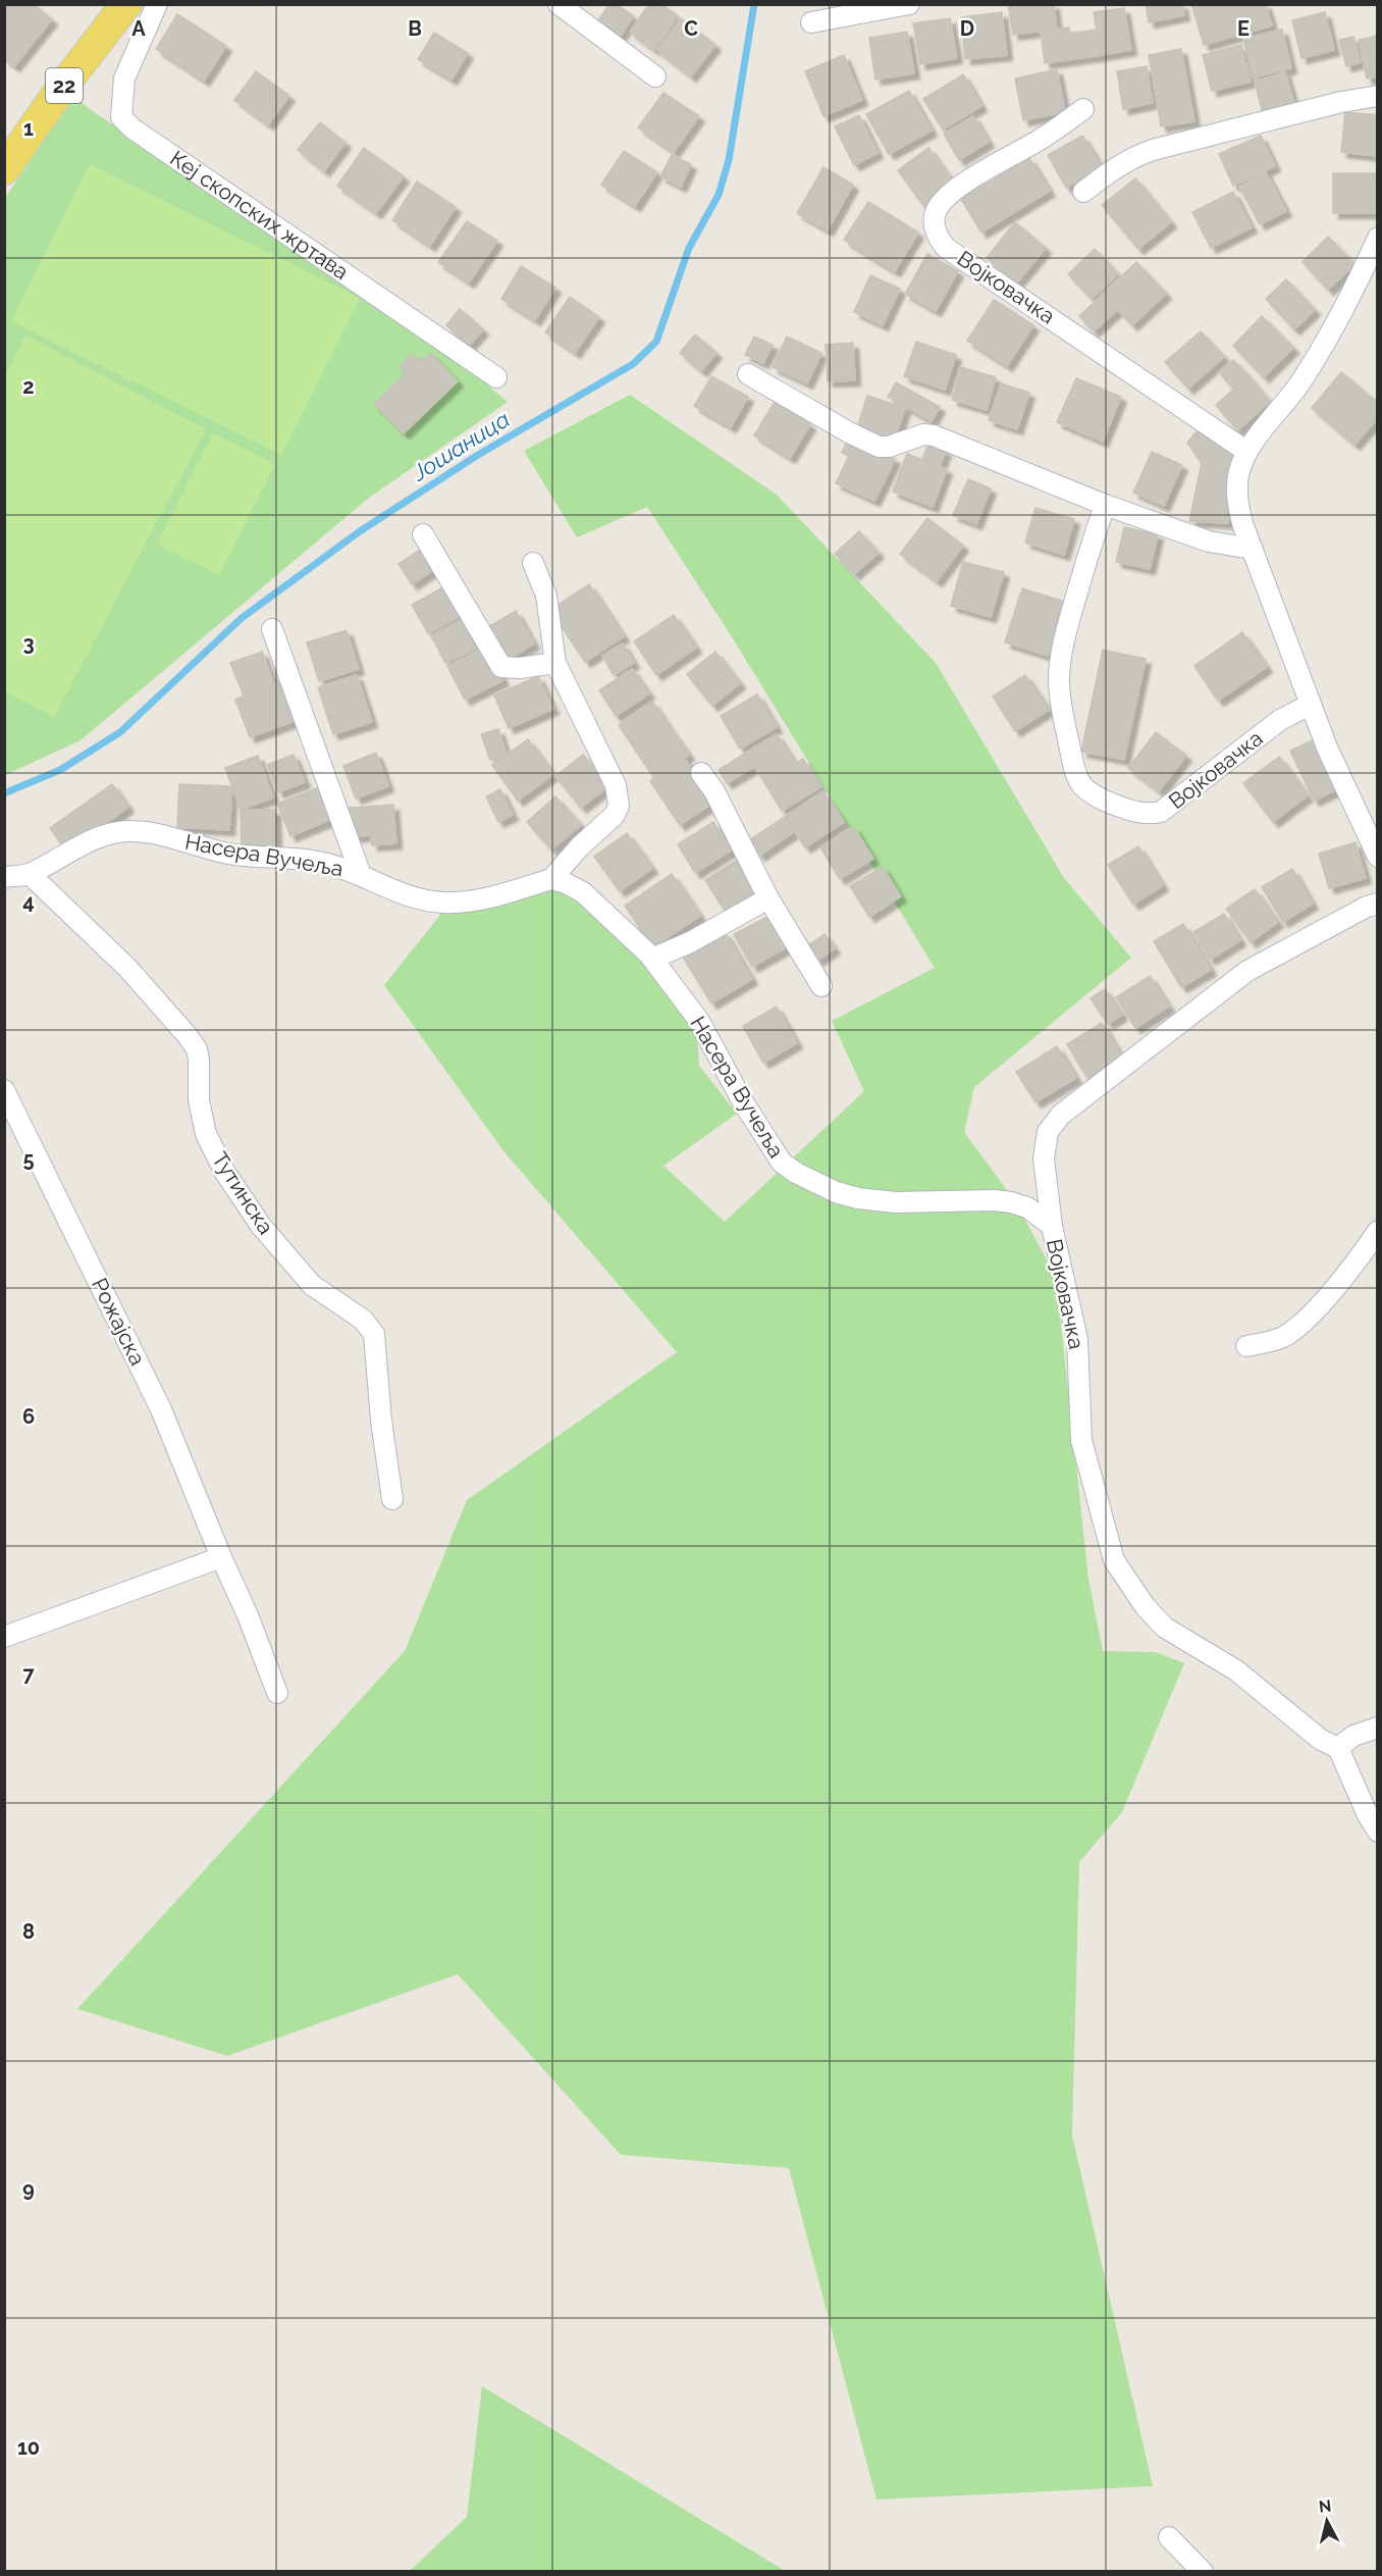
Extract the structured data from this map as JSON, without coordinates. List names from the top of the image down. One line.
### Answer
{"streets":{"main road":["22"],"street":["Кеј скопских жртава","Војковачка","Насера Вучеља","Тутинска","Рожајска"]},"crossings":[["Војковачка","Насера Вучеља"],["Насера Вучеља","Тутинска"]],"water":["Јошаница"],"north":"top","grid":{"columns":["A","B","C","D","E"],"rows":["1","2","3","4","5","6","7","8","9","10"]}}
